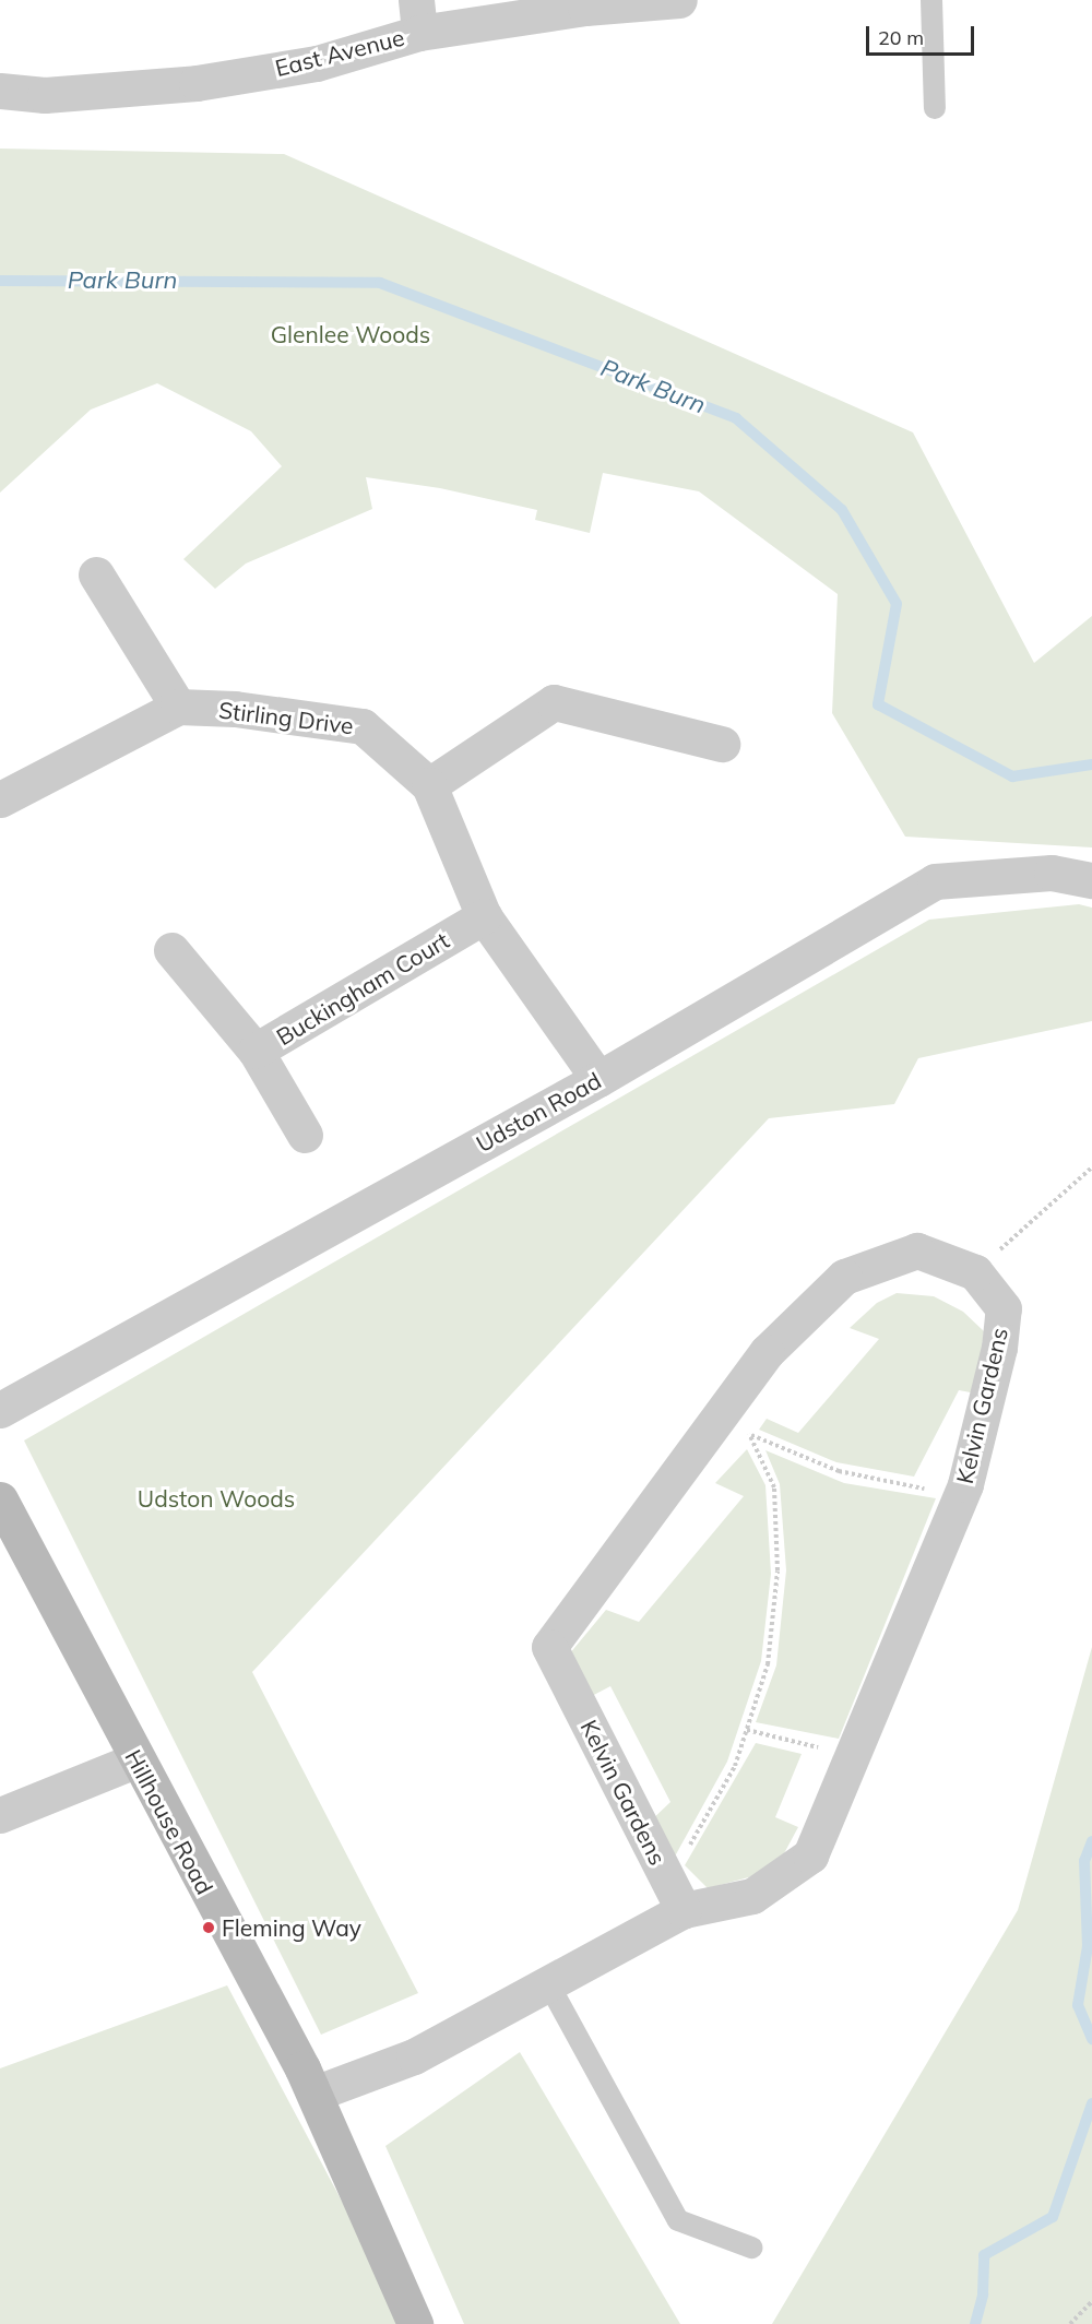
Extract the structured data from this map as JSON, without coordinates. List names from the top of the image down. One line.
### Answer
{"streets":{"street":["East Avenue","Stirling Drive","Buckingham Court","Udston Road","Kelvin Gardens","Hillhouse Road"]},"crossings":[["Stirling Drive","Buckingham Court"],["Stirling Drive","Udston Road"],["Kelvin Gardens","Hillhouse Road"]],"water":["Park Burn"],"parks":["Glenlee Woods","Udston Woods"],"places":["Fleming Way"],"scale_bar":"20 m"}
